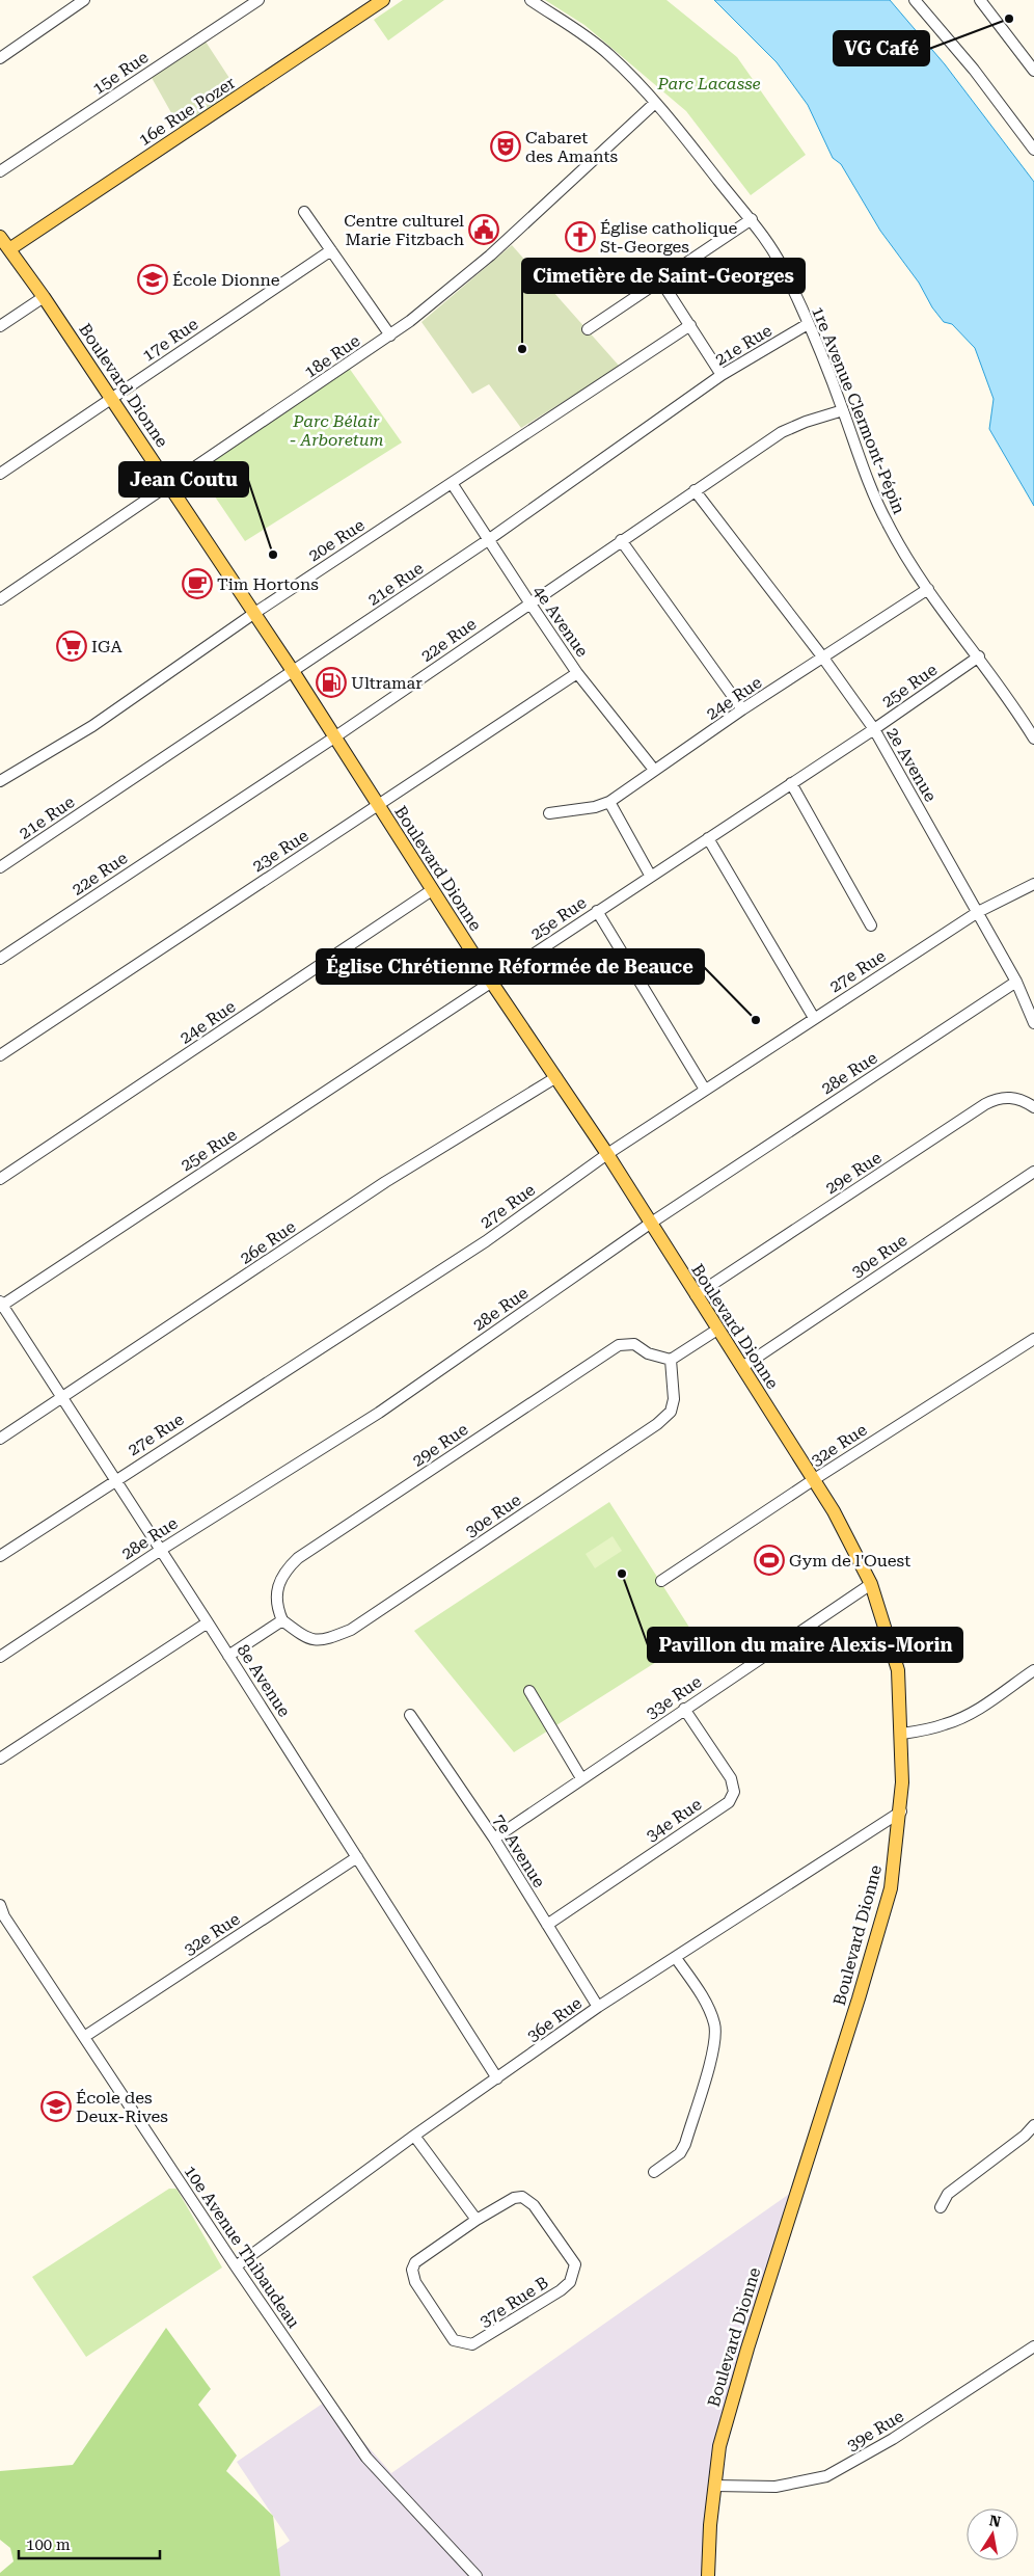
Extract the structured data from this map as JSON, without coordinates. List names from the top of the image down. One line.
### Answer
{"streets":{"main road":["16e Rue Pozer","Boulevard Dionne"],"street":["15e Rue","17e Rue","21e Rue","18e Rue","1re Avenue Clermont-Pépin","20e Rue","4e Avenue","22e Rue","25e Rue","24e Rue","2e Avenue","23e Rue","27e Rue","28e Rue","29e Rue","26e Rue","30e Rue","32e Rue","8e Avenue","33e Rue","34e Rue","7e Avenue","36e Rue","10e Avenue Thibaudeau","37e Rue B","39e Rue"]},"crossings":[["16e Rue Pozer","Boulevard Dionne"],["17e Rue","Boulevard Dionne"],["21e Rue","Boulevard Dionne"],["21e Rue","1re Avenue Clermont-Pépin"],["21e Rue","4e Avenue"],["18e Rue","Boulevard Dionne"],["18e Rue","1re Avenue Clermont-Pépin"],["Boulevard Dionne","20e Rue"],["Boulevard Dionne","22e Rue"],["Boulevard Dionne","25e Rue"],["Boulevard Dionne","24e Rue"],["Boulevard Dionne","23e Rue"],["Boulevard Dionne","27e Rue"],["Boulevard Dionne","28e Rue"],["Boulevard Dionne","29e Rue"],["Boulevard Dionne","26e Rue"],["Boulevard Dionne","30e Rue"],["Boulevard Dionne","32e Rue"],["Boulevard Dionne","33e Rue"],["Boulevard Dionne","36e Rue"],["Boulevard Dionne","39e Rue"],["1re Avenue Clermont-Pépin","22e Rue"],["1re Avenue Clermont-Pépin","25e Rue"],["1re Avenue Clermont-Pépin","24e Rue"],["20e Rue","4e Avenue"],["4e Avenue","22e Rue"],["4e Avenue","24e Rue"],["4e Avenue","23e Rue"],["22e Rue","2e Avenue"],["25e Rue","2e Avenue"],["25e Rue","8e Avenue"],["24e Rue","2e Avenue"],["2e Avenue","27e Rue"],["2e Avenue","28e Rue"],["27e Rue","8e Avenue"],["28e Rue","8e Avenue"],["29e Rue","30e Rue"],["26e Rue","8e Avenue"],["32e Rue","8e Avenue"],["32e Rue","10e Avenue Thibaudeau"],["8e Avenue","36e Rue"],["33e Rue","34e Rue"],["33e Rue","7e Avenue"],["34e Rue","7e Avenue"],["7e Avenue","36e Rue"],["36e Rue","10e Avenue Thibaudeau"]],"parks":["Parc Lacasse","Parc Bélair - Arboretum"],"places":{"other":["VG Café","Cimetière de Saint-Georges","Jean Coutu","Église Chrétienne Réformée de Beauce","Pavillon du maire Alexis-Morin"],"theatre":["Cabaret des Amants"],"public building":["Centre culturel Marie Fitzbach"],"church":["Église catholique St-Georges"],"school or university":["École Dionne","École des Deux-Rives"],"cafe":["Tim Hortons"],"supermarket":["IGA"],"fuel station":["Ultramar"],"sports":["Gym de l'Ouest"]},"scale_bar":"100 m","north":"top"}
